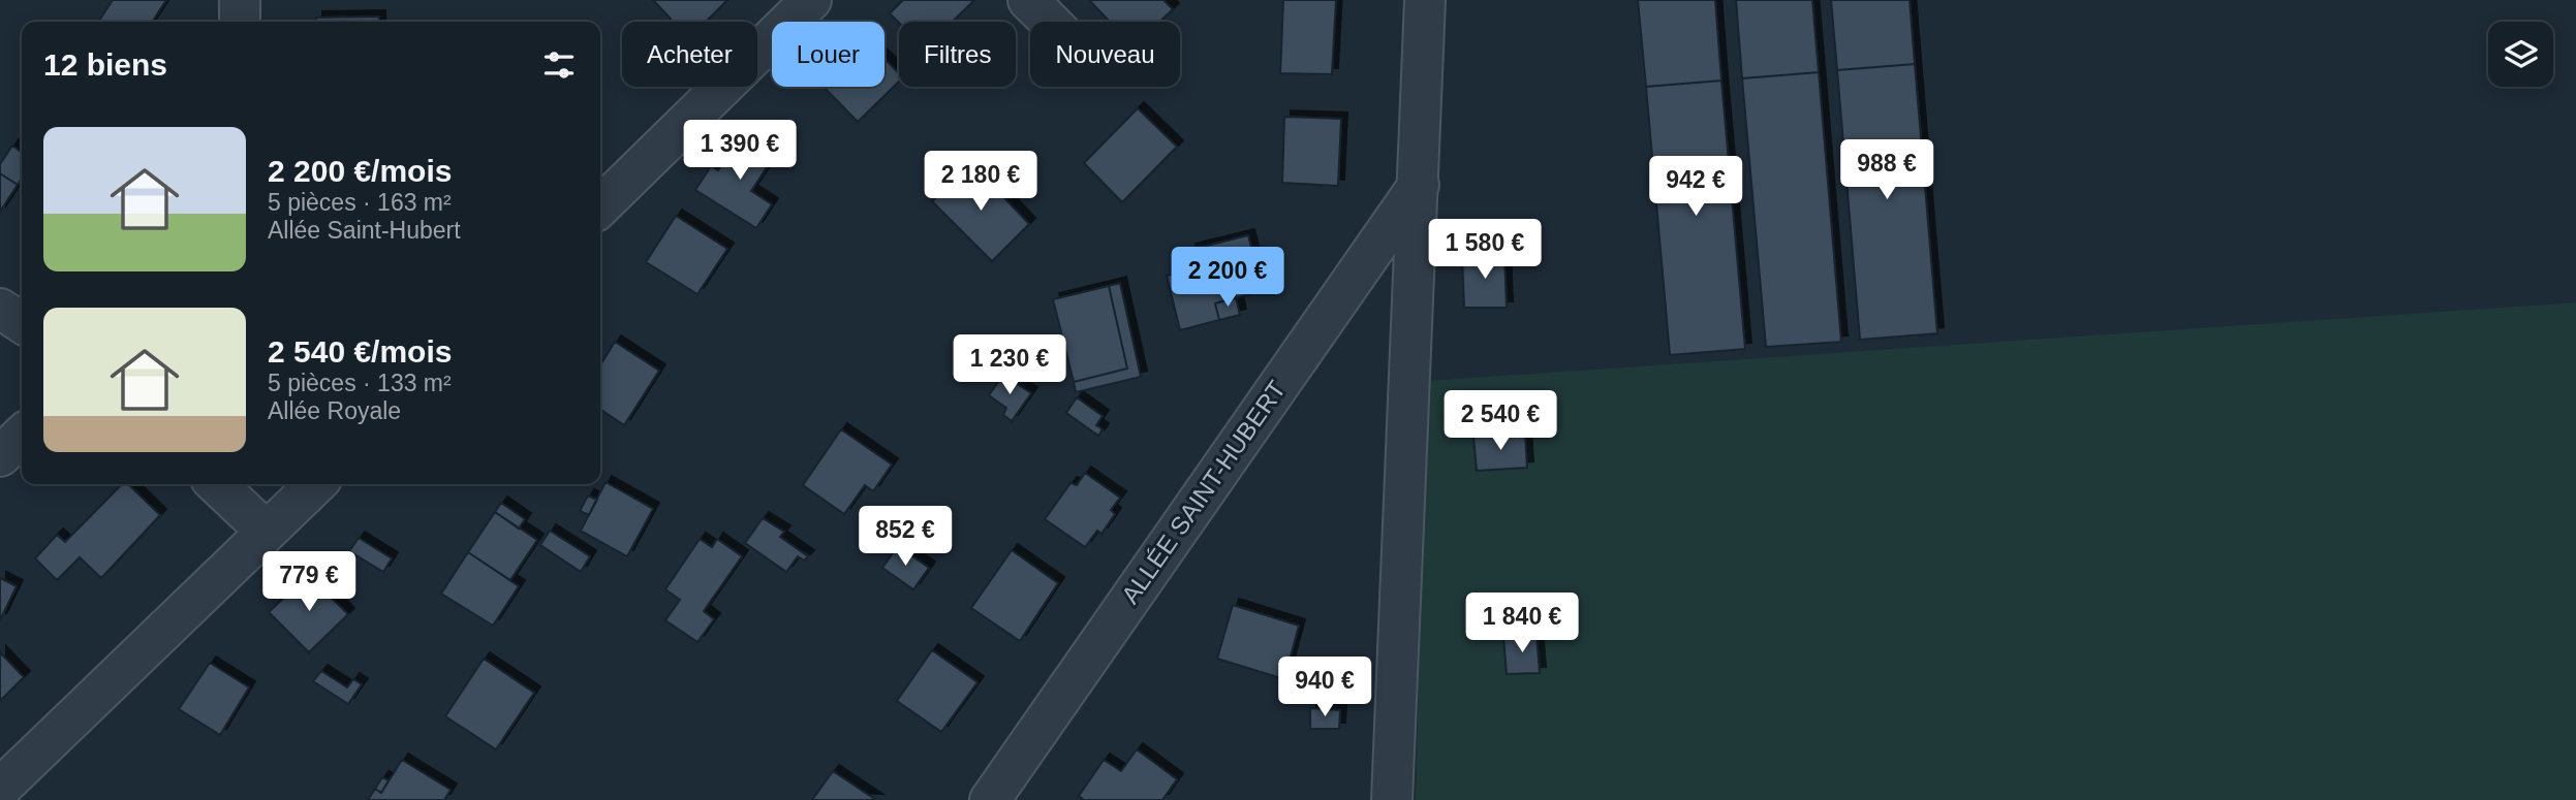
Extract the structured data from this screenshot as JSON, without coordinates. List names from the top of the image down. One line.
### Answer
{"streets":{"street":["ALLÉE SAINT-HUBERT"]},"page":{"chip":["Acheter","Louer","Filtres","Nouveau"],"heading":"12 biens","list":[{"name":"2 200 €/mois","note":"5 pièces · 163 m² · Allée Saint-Hubert"},{"name":"2 540 €/mois","note":"5 pièces · 133 m² · Allée Royale"}],"price":["1 390 €","988 €","2 180 €","942 €","1 580 €","2 200 €","1 230 €","2 540 €","852 €","779 €","1 840 €","940 €"]}}
